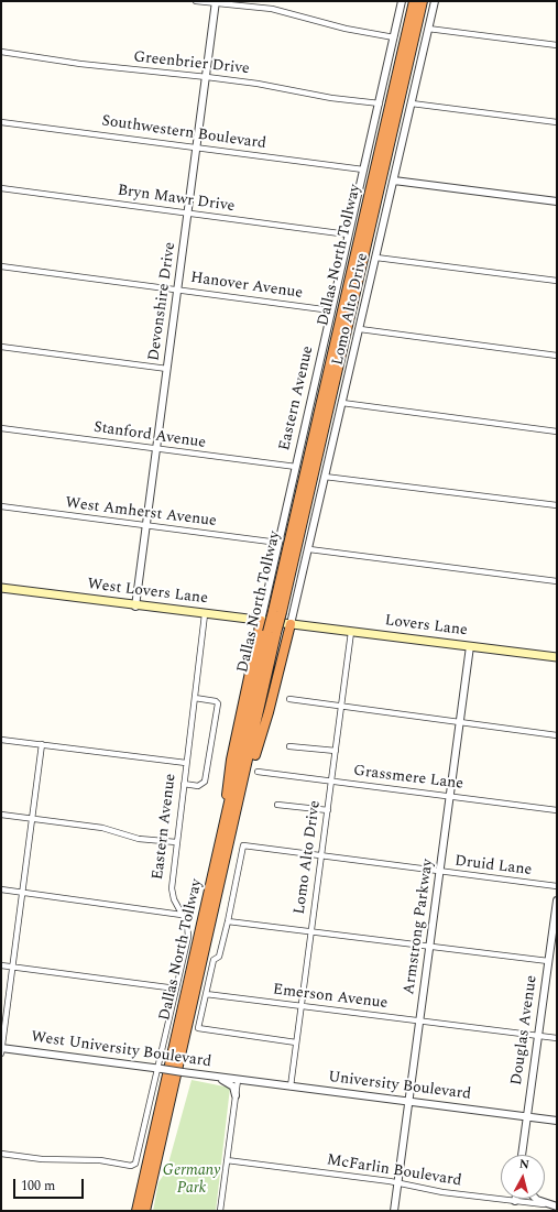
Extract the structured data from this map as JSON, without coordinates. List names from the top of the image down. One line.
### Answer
{"streets":{"highway":["Dallas North Tollway"],"main road":["West Lovers Lane","Lovers Lane"],"street":["Greenbrier Drive","Southwestern Boulevard","Bryn Mawr Drive","Hanover Avenue","Devonshire Drive","Lomo Alto Drive","Eastern Avenue","Stanford Avenue","West Amherst Avenue","Grassmere Lane","Druid Lane","Armstrong Parkway","Emerson Avenue","Douglas Avenue","West University Boulevard","University Boulevard","McFarlin Boulevard"]},"crossings":[["Greenbrier Drive","Devonshire Drive"],["Greenbrier Drive","Eastern Avenue"],["Southwestern Boulevard","Devonshire Drive"],["Southwestern Boulevard","Eastern Avenue"],["Bryn Mawr Drive","Devonshire Drive"],["Bryn Mawr Drive","Eastern Avenue"],["Hanover Avenue","Devonshire Drive"],["Hanover Avenue","Eastern Avenue"],["Devonshire Drive","Stanford Avenue"],["Devonshire Drive","West Amherst Avenue"],["Devonshire Drive","West Lovers Lane"],["Lomo Alto Drive","West Lovers Lane"],["Lomo Alto Drive","Lovers Lane"],["Lomo Alto Drive","Grassmere Lane"],["Lomo Alto Drive","Druid Lane"],["Lomo Alto Drive","Emerson Avenue"],["Lomo Alto Drive","University Boulevard"],["Eastern Avenue","Stanford Avenue"],["Eastern Avenue","West Amherst Avenue"],["Eastern Avenue","West Lovers Lane"],["Eastern Avenue","West University Boulevard"],["West Lovers Lane","Lovers Lane"],["Lovers Lane","Armstrong Parkway"],["Grassmere Lane","Armstrong Parkway"],["Druid Lane","Armstrong Parkway"],["Armstrong Parkway","Emerson Avenue"],["Armstrong Parkway","University Boulevard"],["Armstrong Parkway","McFarlin Boulevard"],["Emerson Avenue","Douglas Avenue"],["Douglas Avenue","University Boulevard"],["West University Boulevard","University Boulevard"]],"parks":["Germany Park"],"scale_bar":"100 m","north":"top"}
